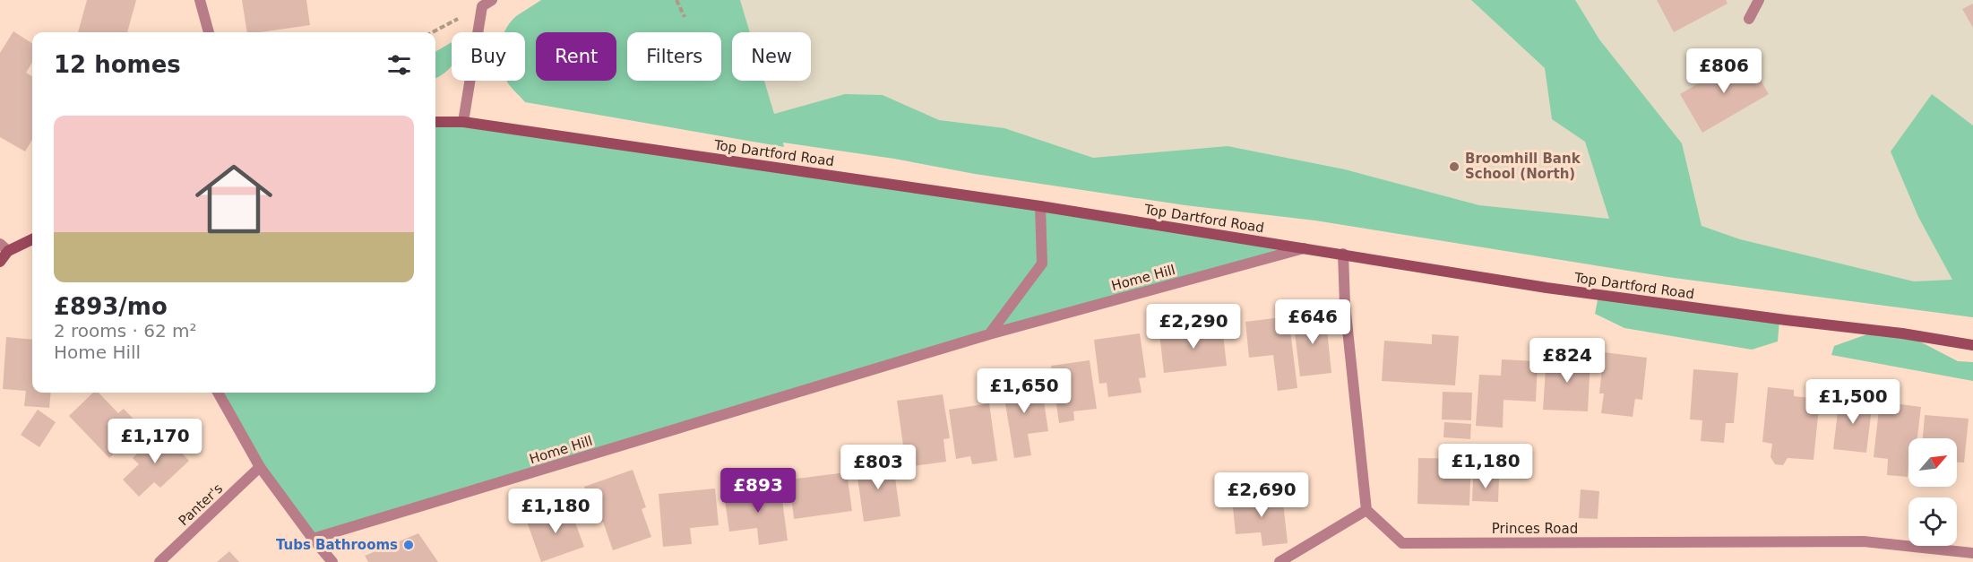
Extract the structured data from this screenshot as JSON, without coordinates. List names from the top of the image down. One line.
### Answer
{"streets":{"main road":["Top Dartford Road"],"street":["Home Hill","Panter's","Princes Road"]},"crossings":[["Top Dartford Road","Home Hill"]],"places":["Broomhill Bank School (North)","Tubs Bathrooms"],"north":"top right","page":{"chip":["Buy","Rent","Filters","New"],"heading":"12 homes","price":["£806","£646","£2,290","£824","£1,650","£1,500","£1,170","£1,180","£803","£893","£2,690","£1,180"],"list":[{"name":"£893/mo","note":"2 rooms · 62 m² · Home Hill"}]}}
